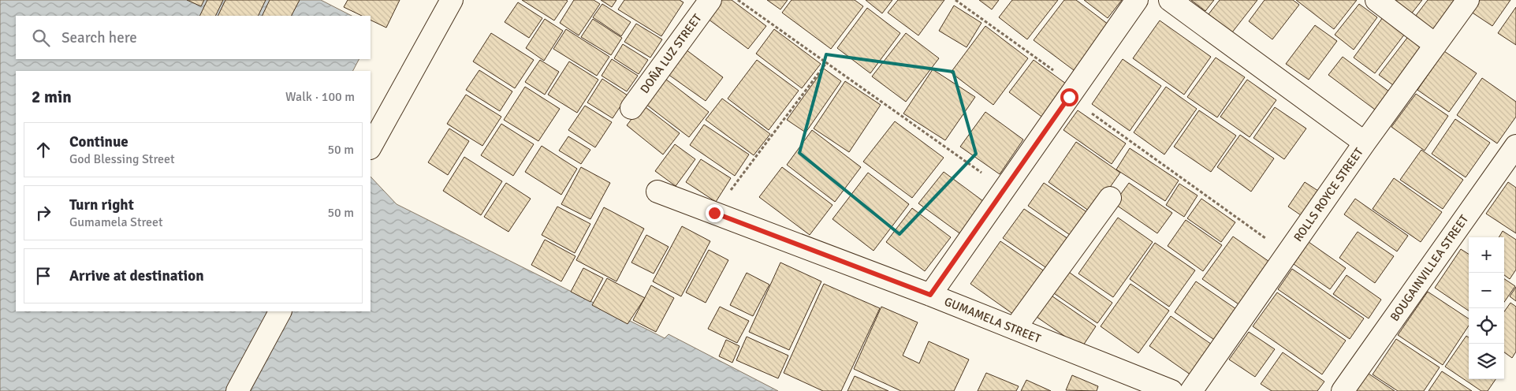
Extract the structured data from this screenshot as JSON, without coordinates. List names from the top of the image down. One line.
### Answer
{"streets":{"street":["DOÑA LUZ STREET","ROLLS ROYCE STREET","BOUGAINVILLEA STREET","GUMAMELA STREET"]},"page":{"search":"Search here","heading":["2 min","Walk · 100 m"],"list":[["Continue","God Blessing Street","50 m"],["Turn right","Gumamela Street","50 m"],"Arrive at destination"],"map_buttons":["+","−"]}}
